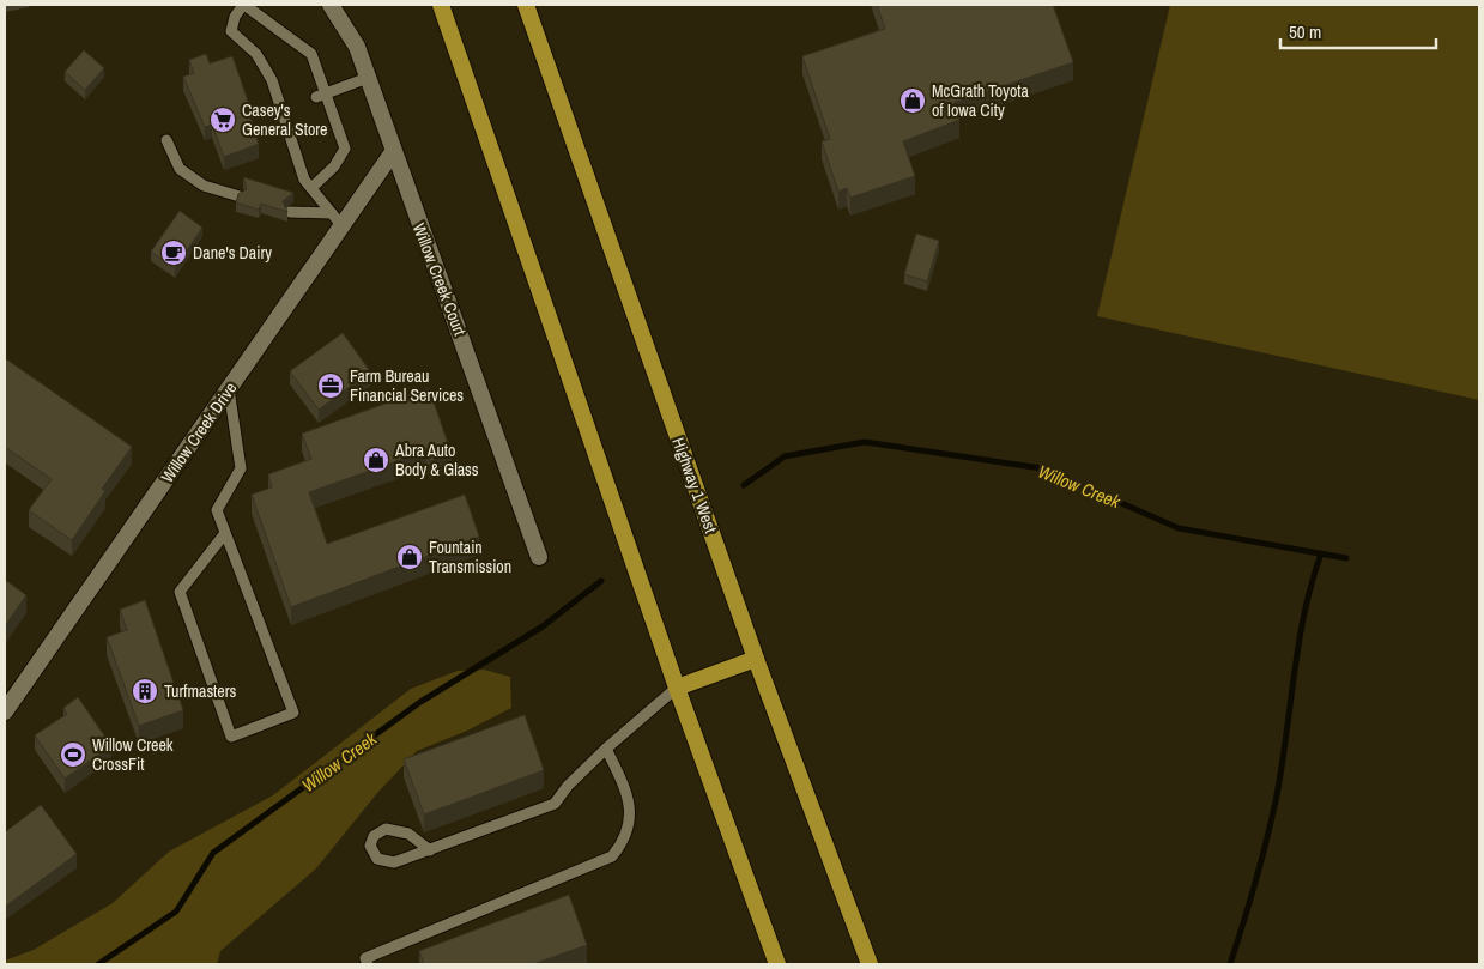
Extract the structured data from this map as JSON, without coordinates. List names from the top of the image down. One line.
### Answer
{"streets":{"main road":["Highway 1 West"],"street":["Willow Creek Court","Willow Creek Drive"]},"crossings":[["Willow Creek Court","Willow Creek Drive"]],"water":["Willow Creek"],"places":{"shop":["McGrath Toyota of Iowa City","Abra Auto Body & Glass","Fountain Transmission"],"supermarket":["Casey's General Store"],"cafe":["Dane's Dairy"],"office":["Farm Bureau Financial Services"],"building":["Turfmasters"],"sports":["Willow Creek CrossFit"]},"scale_bar":"50 m"}
